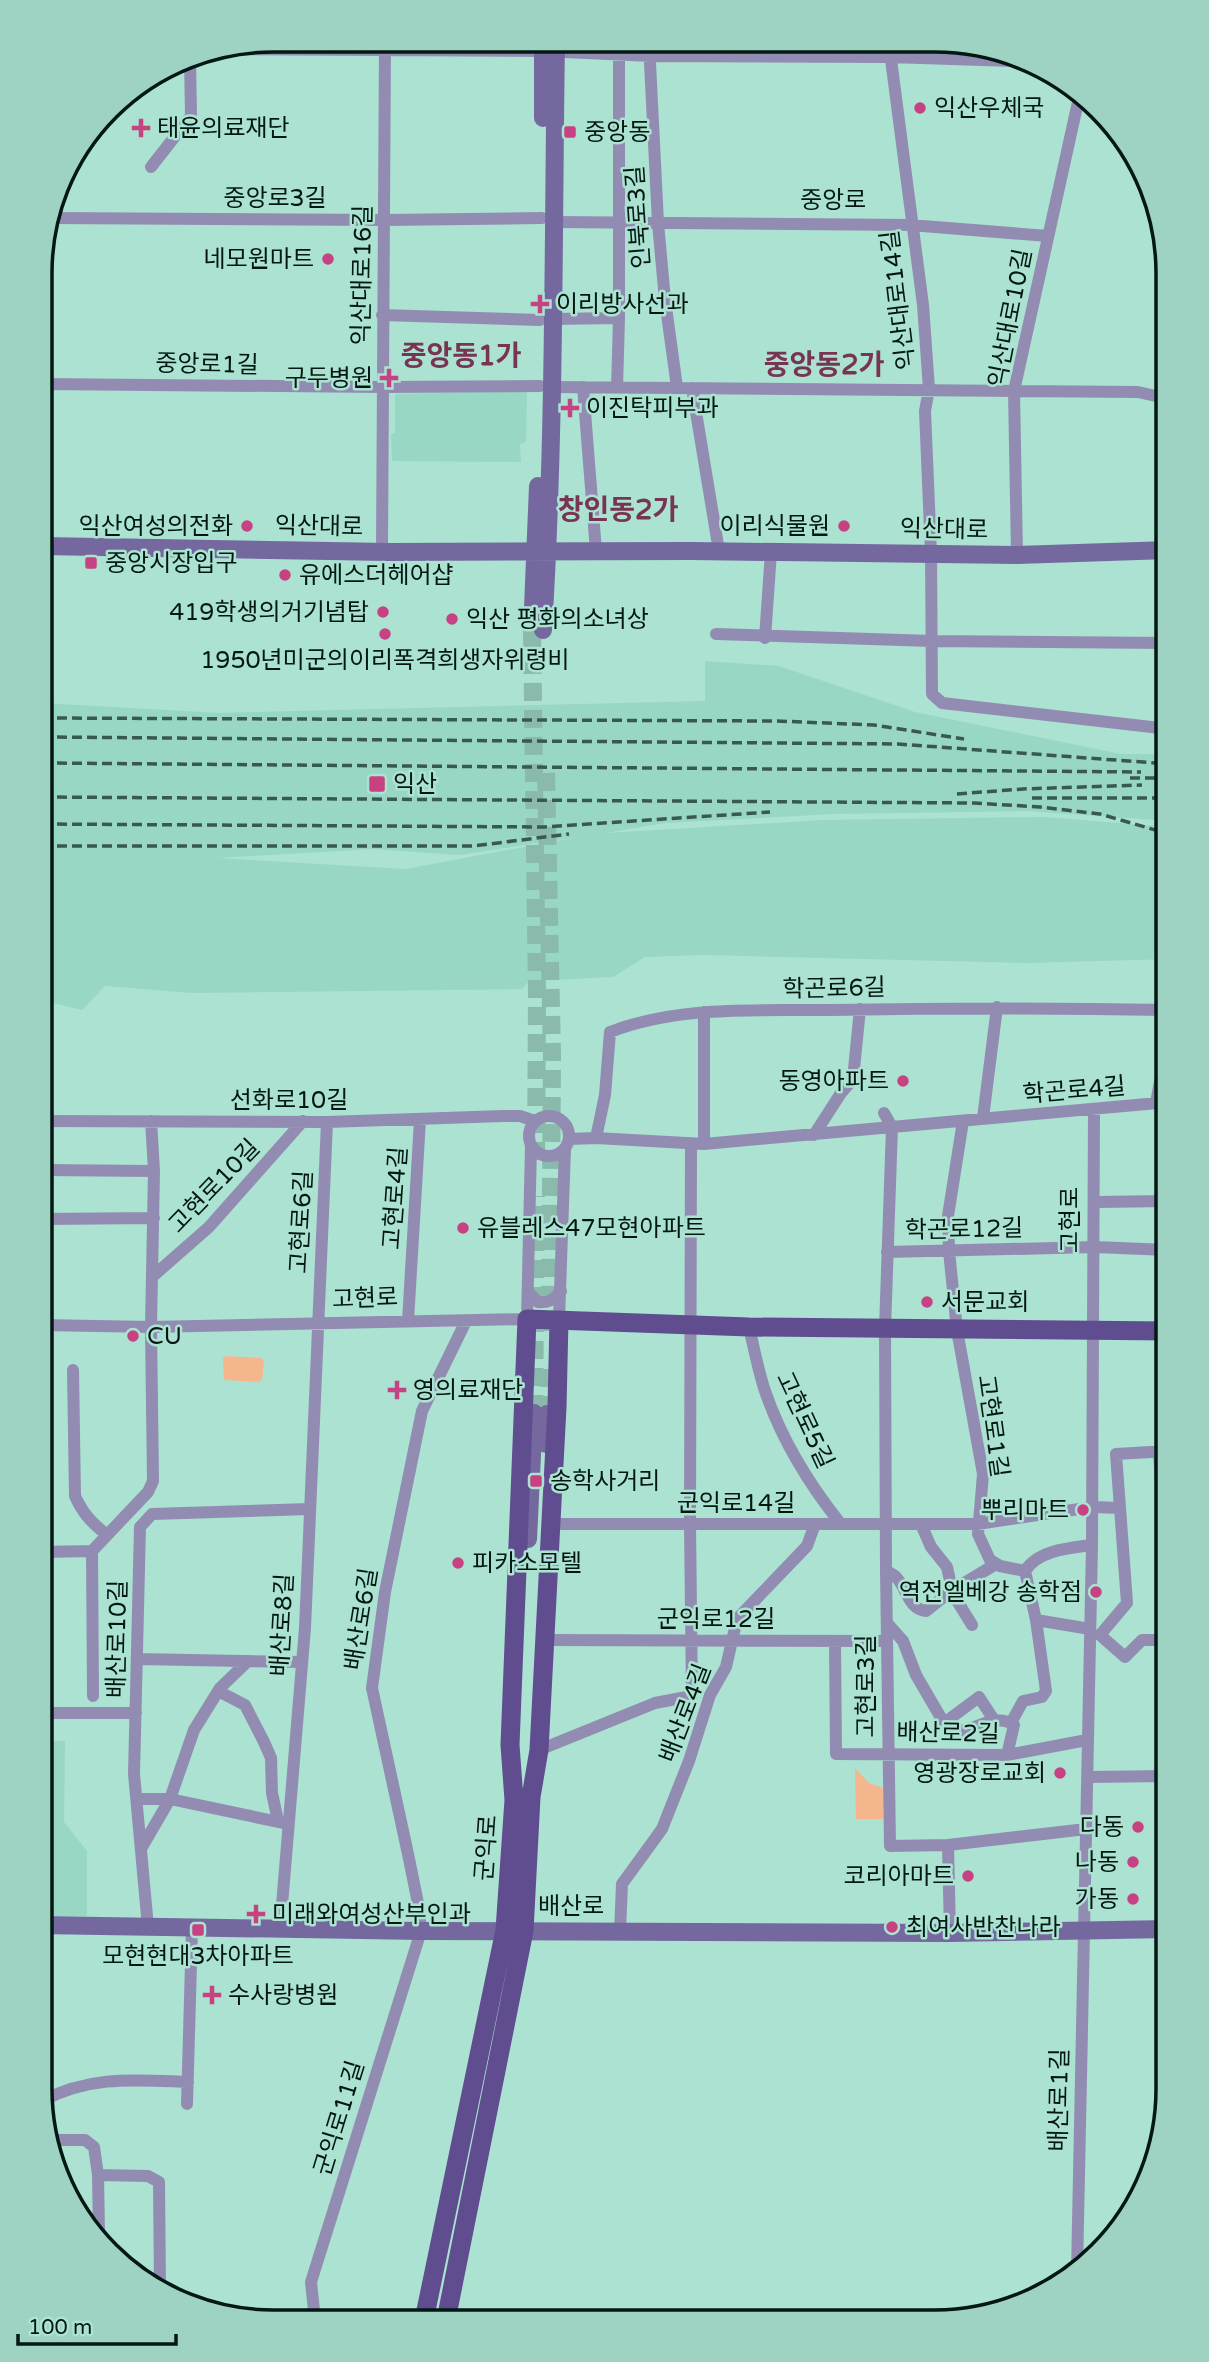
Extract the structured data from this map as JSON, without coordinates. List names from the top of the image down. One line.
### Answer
{"streets":{"main road":["고현로","군익로"],"street":["중앙로3길","중앙로","인북로3길","익산대로16길","익산대로14길","익산대로10길","중앙로1길","익산대로","학곤로6길","학곤로4길","선화로10길","고현로10길","고현로4길","고현로6길","학곤로12길","고현로5길","고현로1길","군익로14길","배산로6길","군익로12길","배산로8길","배산로10길","고현로3길","배산로4길","배산로2길","배산로","배산로1길","군익로11길"]},"crossings":[["중앙로3길","중앙로"],["중앙로3길","익산대로16길"],["중앙로","인북로3길"],["중앙로","익산대로14길"],["중앙로","익산대로10길"],["익산대로16길","중앙로1길"],["익산대로16길","익산대로"],["익산대로14길","익산대로"],["익산대로10길","익산대로"],["학곤로6길","학곤로4길"],["학곤로4길","선화로10길"],["학곤로4길","고현로"],["선화로10길","고현로10길"],["선화로10길","고현로4길"],["선화로10길","고현로6길"],["고현로4길","고현로"],["고현로","고현로6길"],["고현로","학곤로12길"],["고현로","고현로5길"],["고현로","고현로1길"],["고현로","배산로6길"],["고현로","배산로8길"],["고현로","고현로3길"],["고현로6길","배산로8길"],["고현로5길","군익로14길"],["고현로1길","군익로14길"],["군익로14길","고현로3길"],["군익로14길","배산로4길"],["배산로6길","배산로"],["배산로6길","군익로11길"],["군익로12길","고현로3길"],["군익로12길","배산로4길"],["군익로12길","배산로2길"],["배산로8길","배산로10길"],["배산로8길","배산로"],["배산로10길","배산로"],["고현로3길","배산로2길"],["배산로4길","배산로"],["군익로","배산로"],["배산로","배산로1길"],["배산로","군익로11길"]],"districts":["중앙동1가","중앙동2가","창인동2가"],"places":{"other":["익산우체국","네모원마트","익산여성의전화","이리식물원","유에스더헤어샵","419학생의거기념탑","익산 평화의소녀상","1950년미군의이리폭격희생자위령비","동영아파트","유블레스47모현아파트","서문교회","CU","뿌리마트","피카소모텔","역전엘베강 송학점","영광장로교회","다동","나동","코리아마트","가동","최여사반찬나라"],"health":["태윤의료재단","이리방사선과","구두병원","이진탁피부과","영의료재단","미래와여성산부인과","수사랑병원"],"transit":["중앙동","중앙시장입구","익산","송학사거리","모현현대3차아파트"]},"scale_bar":"100 m"}
